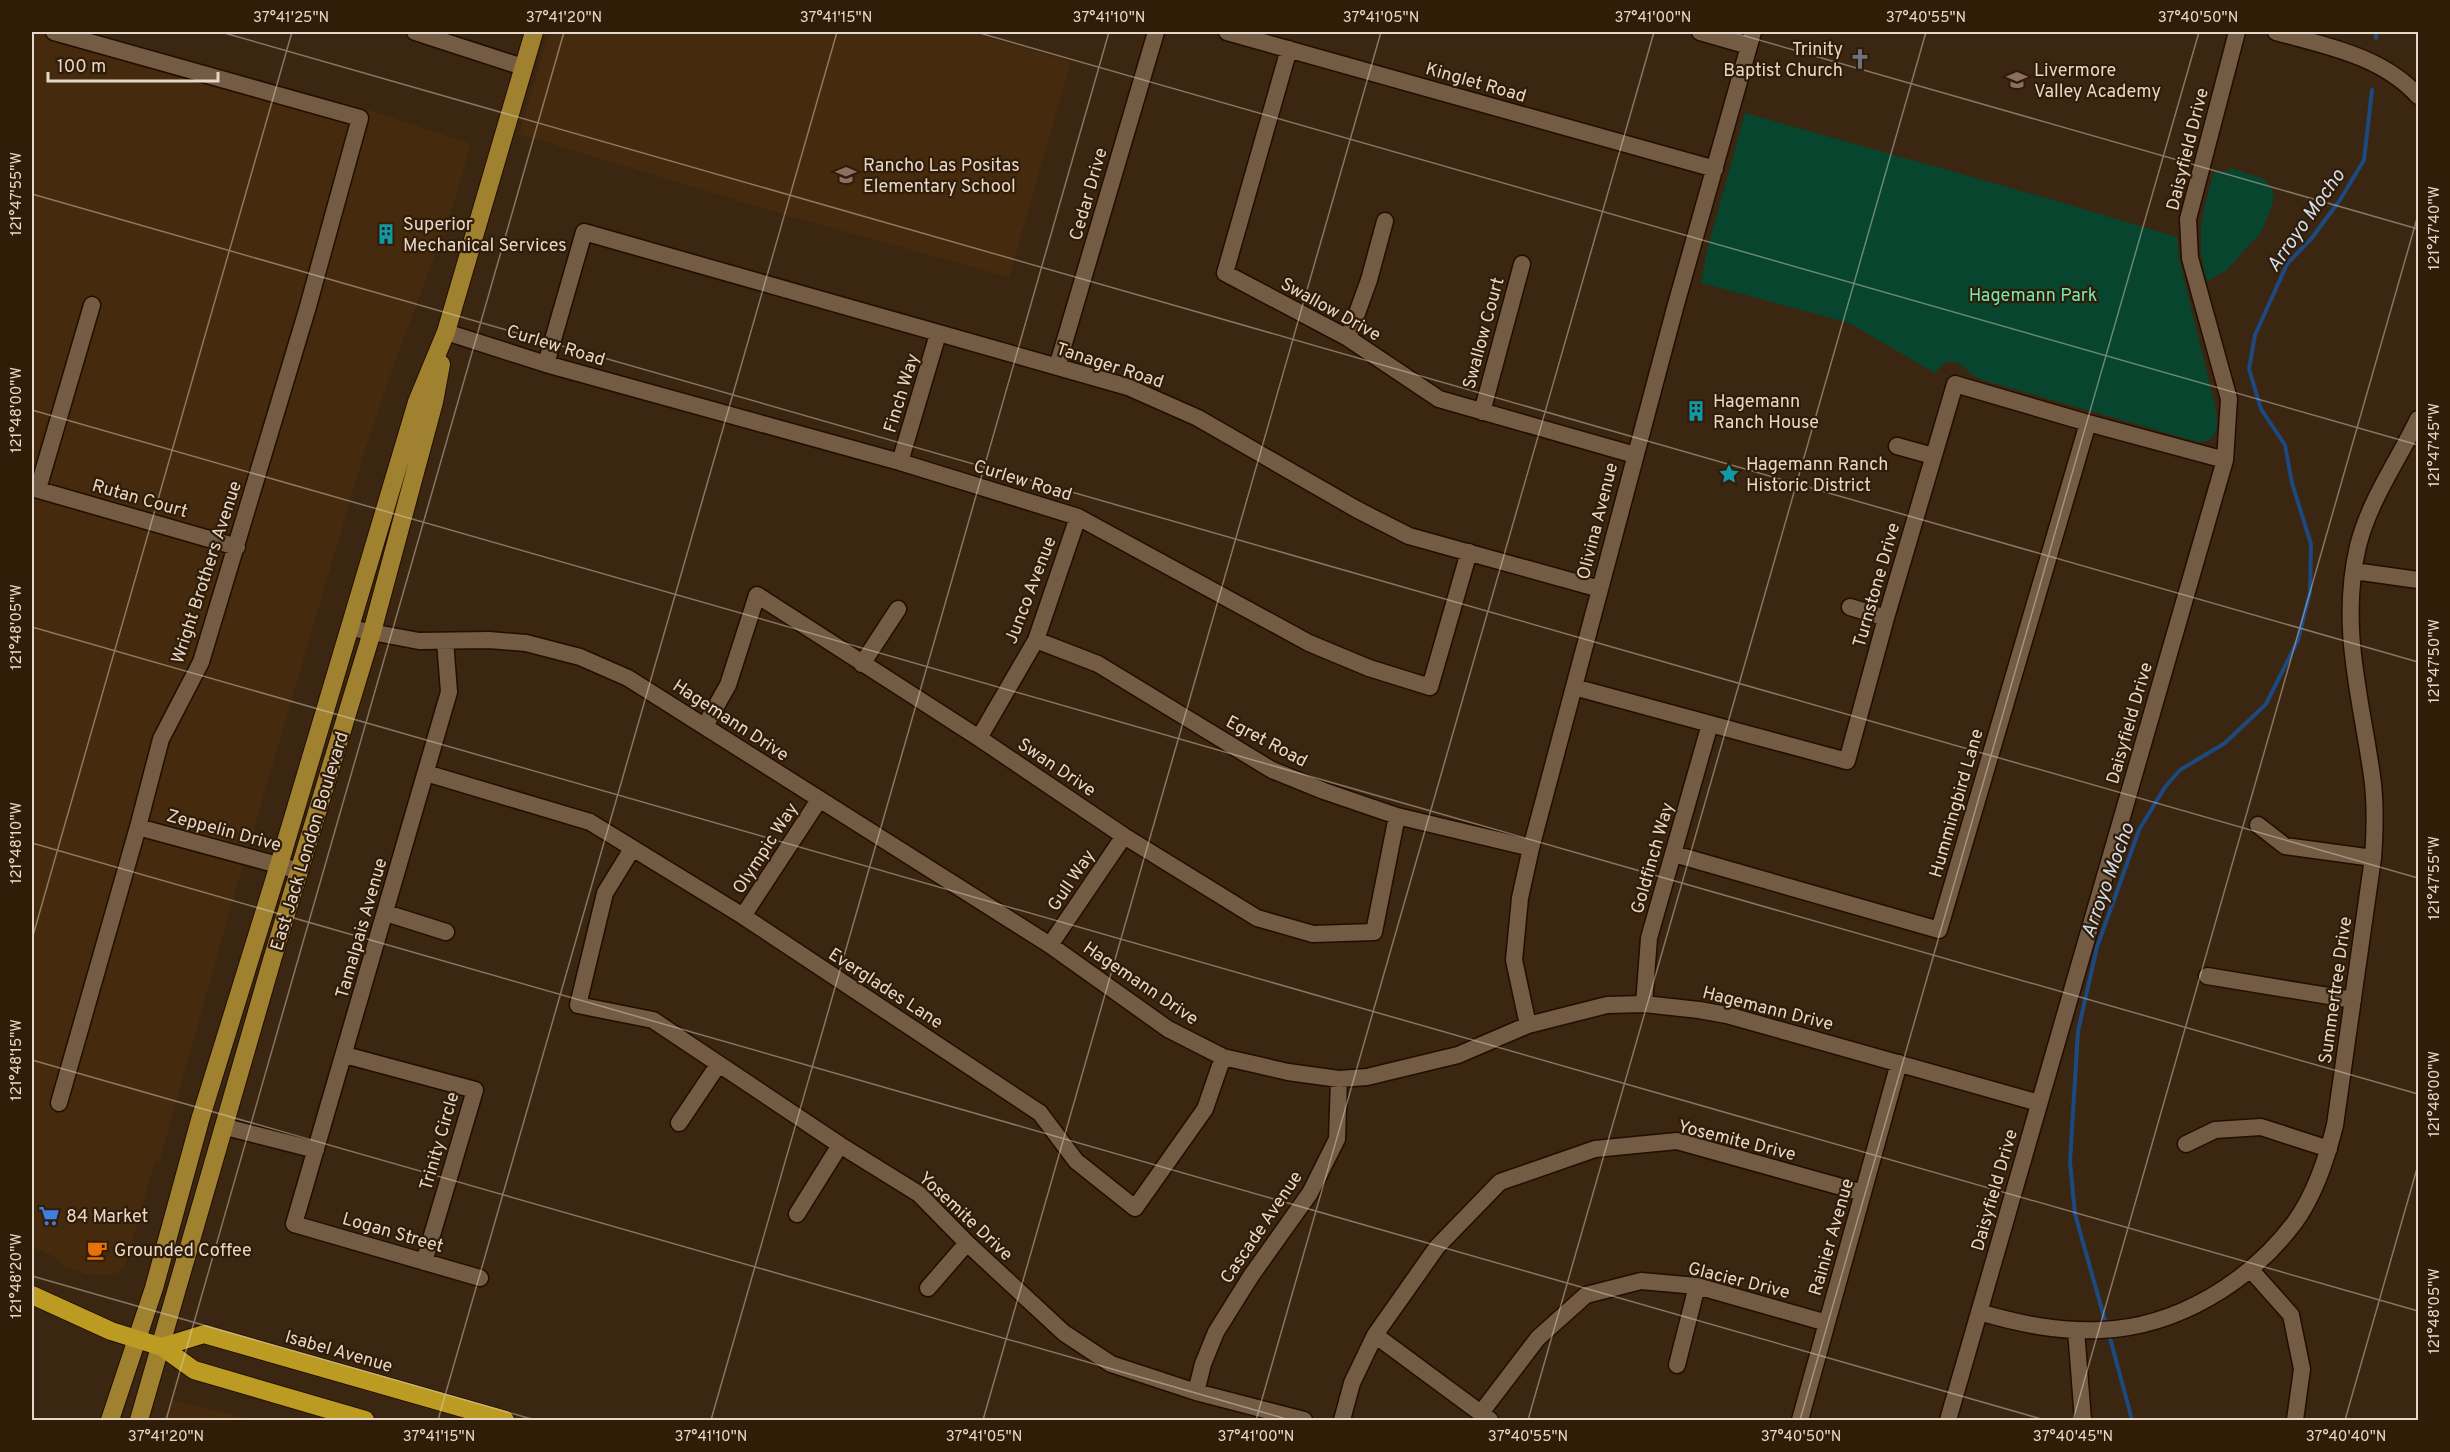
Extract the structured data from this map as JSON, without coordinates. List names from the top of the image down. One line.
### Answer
{"streets":{"highway":["Isabel Avenue"],"main road":["East Jack London Boulevard"],"street":["Kinglet Road","Daisyfield Drive","Cedar Drive","Swallow Drive","Swallow Court","Curlew Road","Tanager Road","Finch Way","Rutan Court","Olivina Avenue","Wright Brothers Avenue","Turnstone Drive","Junco Avenue","Hagemann Drive","Egret Road","Swan Drive","Hummingbird Lane","Zeppelin Drive","Olympic Way","Goldfinch Way","Gull Way","Tamalpais Avenue","Everglades Lane","Summertree Drive","Yosemite Drive","Trinity Circle","Cascade Avenue","Logan Street","Rainier Avenue","Glacier Drive"]},"crossings":[["Kinglet Road","Swallow Drive"],["Kinglet Road","Olivina Avenue"],["Daisyfield Drive","Turnstone Drive"],["Daisyfield Drive","Hagemann Drive"],["Daisyfield Drive","Summertree Drive"],["Cedar Drive","Tanager Road"],["Swallow Drive","Swallow Court"],["Swallow Drive","Olivina Avenue"],["Curlew Road","Tanager Road"],["Curlew Road","Finch Way"],["Curlew Road","Junco Avenue"],["Curlew Road","East Jack London Boulevard"],["Tanager Road","Finch Way"],["Tanager Road","Olivina Avenue"],["Rutan Court","Wright Brothers Avenue"],["Olivina Avenue","Turnstone Drive"],["Olivina Avenue","Hagemann Drive"],["Olivina Avenue","Egret Road"],["Wright Brothers Avenue","Zeppelin Drive"],["Turnstone Drive","Hummingbird Lane"],["Turnstone Drive","Goldfinch Way"],["Junco Avenue","Egret Road"],["Junco Avenue","Swan Drive"],["Hagemann Drive","Swan Drive"],["Hagemann Drive","East Jack London Boulevard"],["Hagemann Drive","Olympic Way"],["Hagemann Drive","Goldfinch Way"],["Hagemann Drive","Gull Way"],["Hagemann Drive","Tamalpais Avenue"],["Hagemann Drive","Everglades Lane"],["Hagemann Drive","Cascade Avenue"],["Hagemann Drive","Rainier Avenue"],["Egret Road","Swan Drive"],["Swan Drive","Gull Way"],["Hummingbird Lane","Goldfinch Way"],["Zeppelin Drive","East Jack London Boulevard"],["East Jack London Boulevard","Isabel Avenue"],["Olympic Way","Everglades Lane"],["Tamalpais Avenue","Everglades Lane"],["Tamalpais Avenue","Trinity Circle"],["Tamalpais Avenue","Logan Street"],["Everglades Lane","Yosemite Drive"],["Yosemite Drive","Cascade Avenue"],["Yosemite Drive","Rainier Avenue"],["Trinity Circle","Logan Street"],["Rainier Avenue","Glacier Drive"]],"water":["Arroyo Mocho"],"parks":["Hagemann Park"],"places":{"church":["Trinity Baptist Church"],"school or university":["Livermore Valley Academy","Rancho Las Positas Elementary School"],"building":["Superior Mechanical Services","Hagemann Ranch House"],"place":["Hagemann Ranch Historic District"],"supermarket":["84 Market"],"cafe":["Grounded Coffee"]},"scale_bar":"100 m","coordinates":["37°41'25\"N","37°41'20\"N","37°41'15\"N","37°41'10\"N","37°41'05\"N","37°41'00\"N","37°40'55\"N","37°40'50\"N","121°47'55\"W","121°47'40\"W","121°48'00\"W","121°47'45\"W","121°48'05\"W","121°47'50\"W","121°48'10\"W","121°48'15\"W","121°48'20\"W","37°40'45\"N","37°40'40\"N"]}
